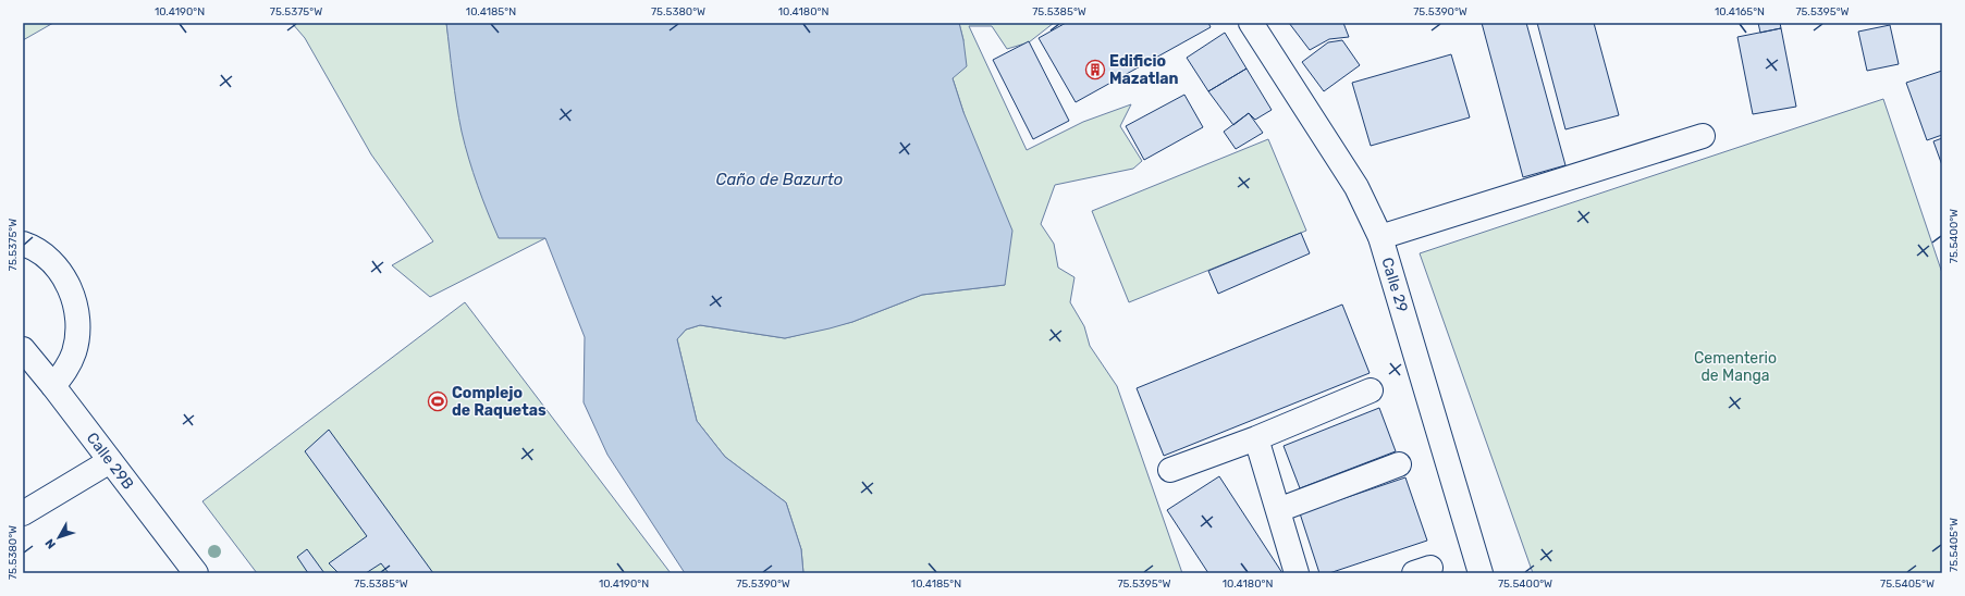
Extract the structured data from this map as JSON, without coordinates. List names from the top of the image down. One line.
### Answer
{"streets":{"main road":["Calle 29","Calle 29B"]},"water":["Caño de Bazurto"],"parks":["Cementerio de Manga"],"places":{"building":["Edificio Mazatlan"],"sports":["Complejo de Raquetas"]},"north":"bottom left","coordinates":["10.4190°N","75.5375°W","10.4185°N","75.5380°W","10.4180°N","75.5385°W","75.5390°W","10.4165°N","75.5395°W","75.5400°W","75.5405°W"]}
